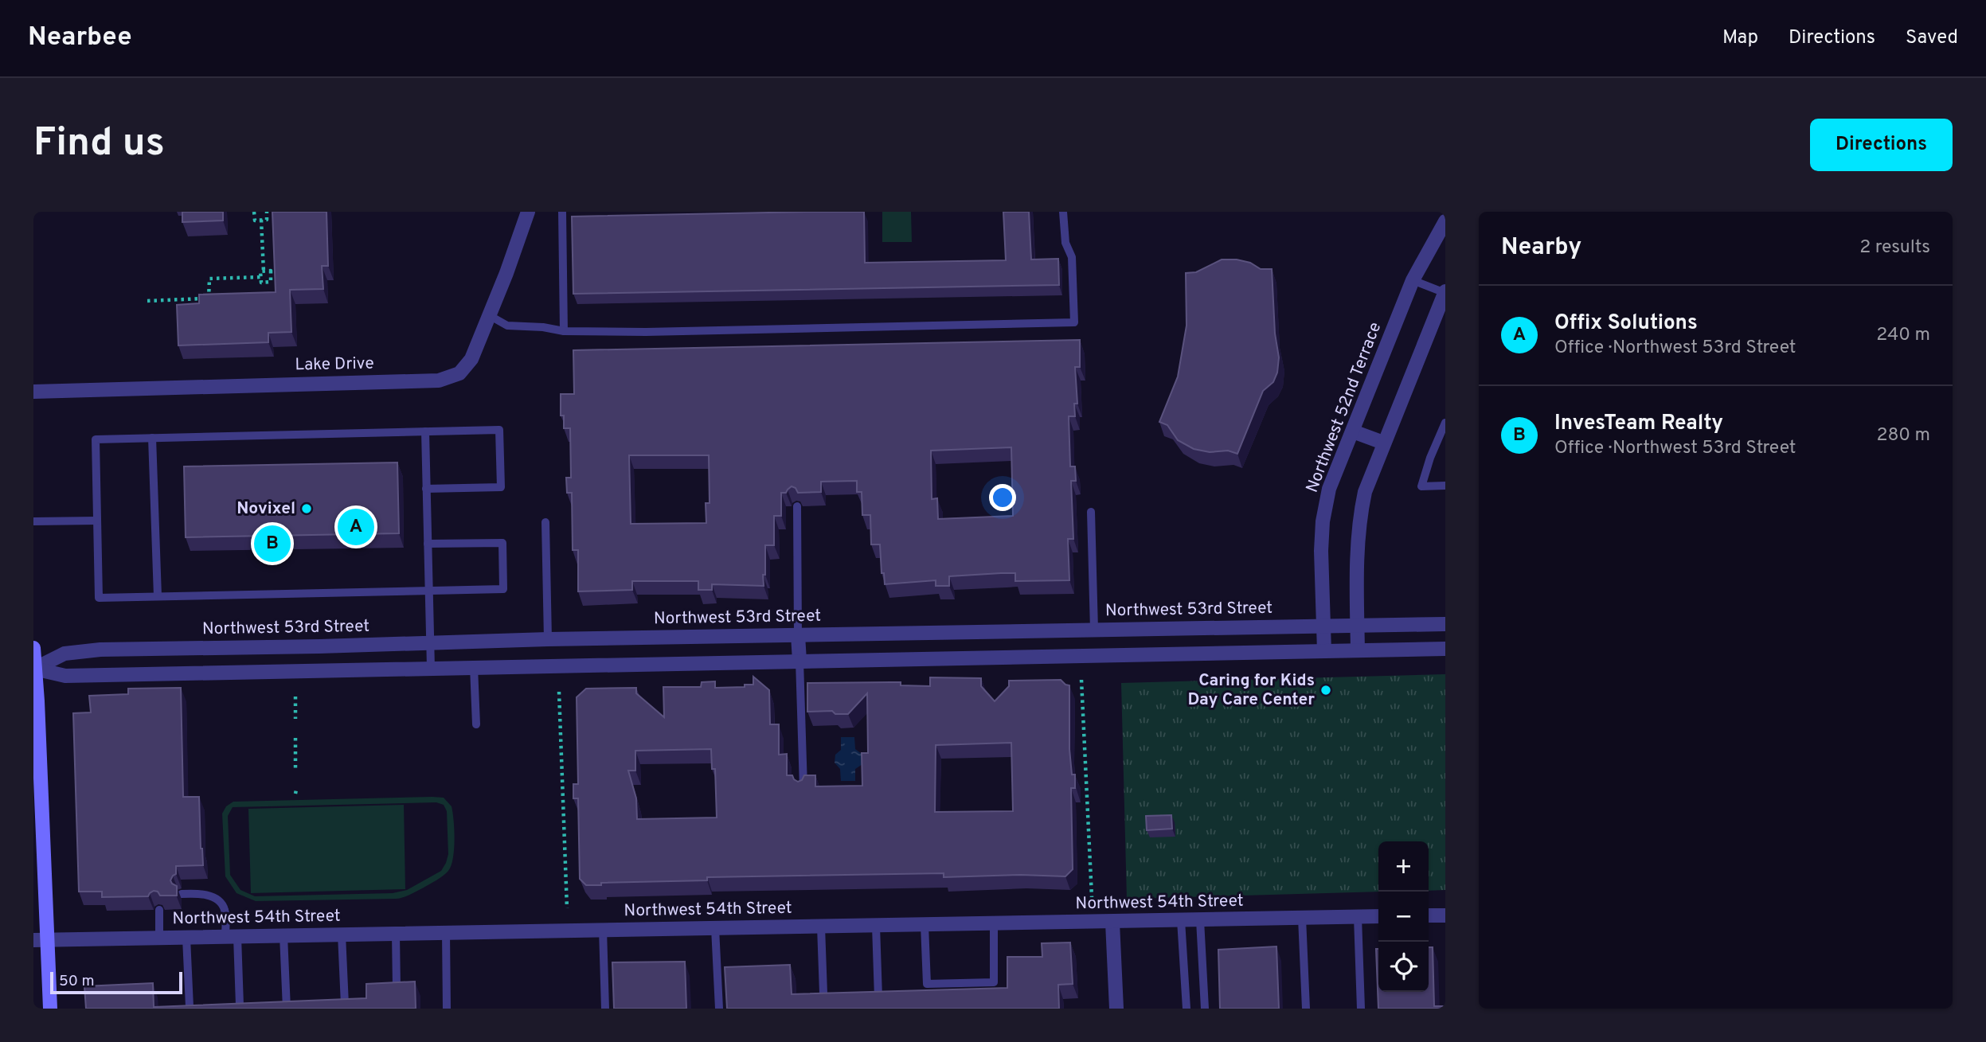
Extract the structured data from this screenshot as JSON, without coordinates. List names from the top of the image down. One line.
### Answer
{"streets":{"street":["Lake Drive","Northwest 52nd Terrace","Northwest 53rd Street","Northwest 54th Street"]},"crossings":[["Northwest 52nd Terrace","Northwest 53rd Street"]],"places":["Novixel","Caring for Kids Day Care Center"],"scale_bar":"50 m","page":{"header":"Nearbee","nav":["Map","Directions","Saved"],"buttons":"Directions","title":"Find us","heading":["Nearby","2 results"],"list":[{"mark":"A","name":"Offix Solutions","note":"Office · Northwest 53rd Street","value":"240 m"},{"mark":"B","name":"InvesTeam Realty","note":"Office · Northwest 53rd Street","value":"280 m"}],"pins":["A","B"],"map_buttons":["+","−"],"scale":"50 m"}}
